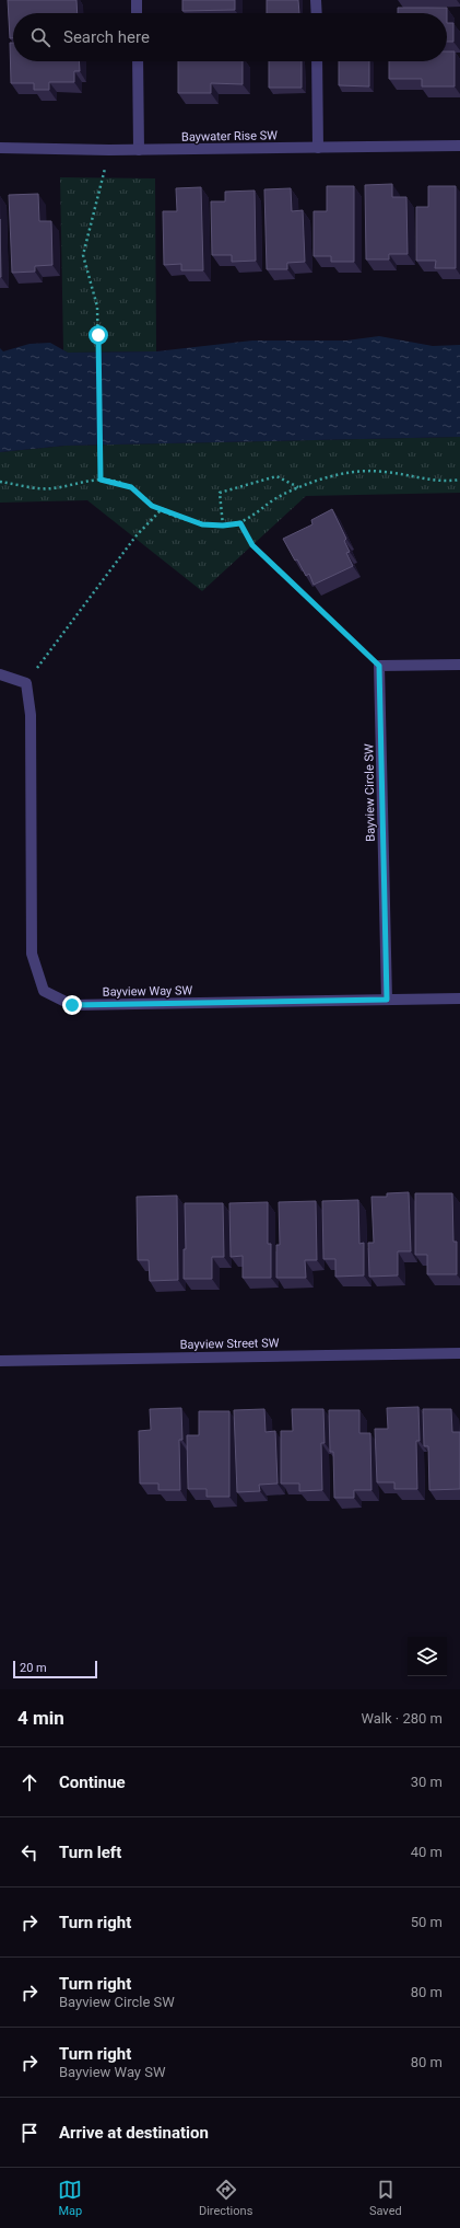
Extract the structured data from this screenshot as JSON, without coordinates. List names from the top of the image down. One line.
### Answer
{"streets":{"street":["Baywater Rise SW","Bayview Circle SW","Bayview Way SW","Bayview Street SW"]},"crossings":[["Bayview Circle SW","Bayview Way SW"]],"scale_bar":"20 m","page":{"search":"Search here","scale":"20 m","heading":["4 min","Walk · 280 m"],"list":[["Continue","30 m"],["Turn left","40 m"],["Turn right","50 m"],["Turn right","Bayview Circle SW","80 m"],["Turn right","Bayview Way SW","80 m"],"Arrive at destination"],"nav":["Map","Directions","Saved"]}}
